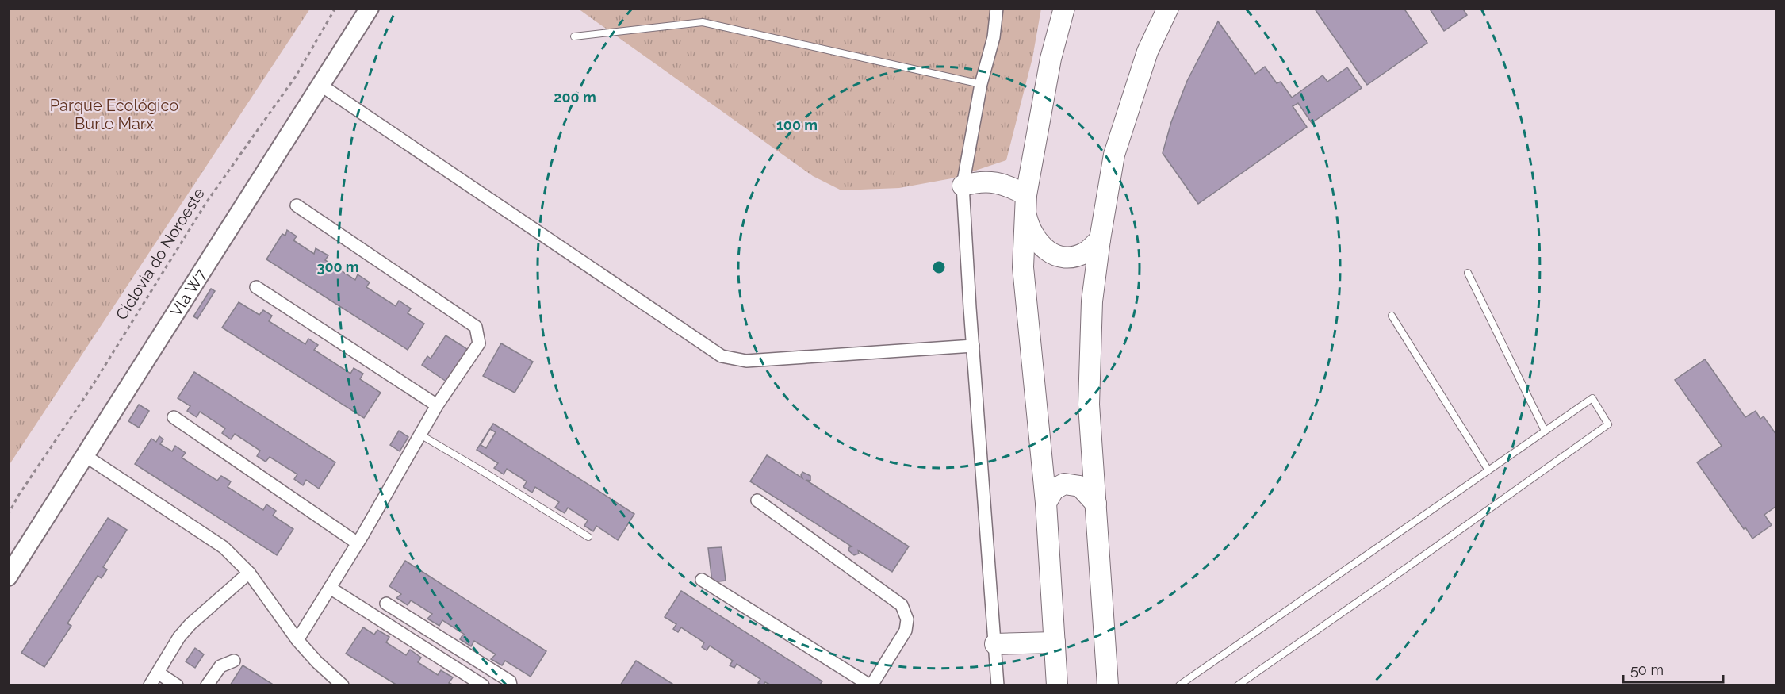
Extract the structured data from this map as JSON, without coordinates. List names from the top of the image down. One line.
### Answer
{"streets":{"main road":["Vla W7"],"path":["Ciclovia do Noroeste"]},"parks":["Parque Ecológico Burle Marx"],"scale_bar":"50 m","rings":["200 m","100 m","300 m"]}
